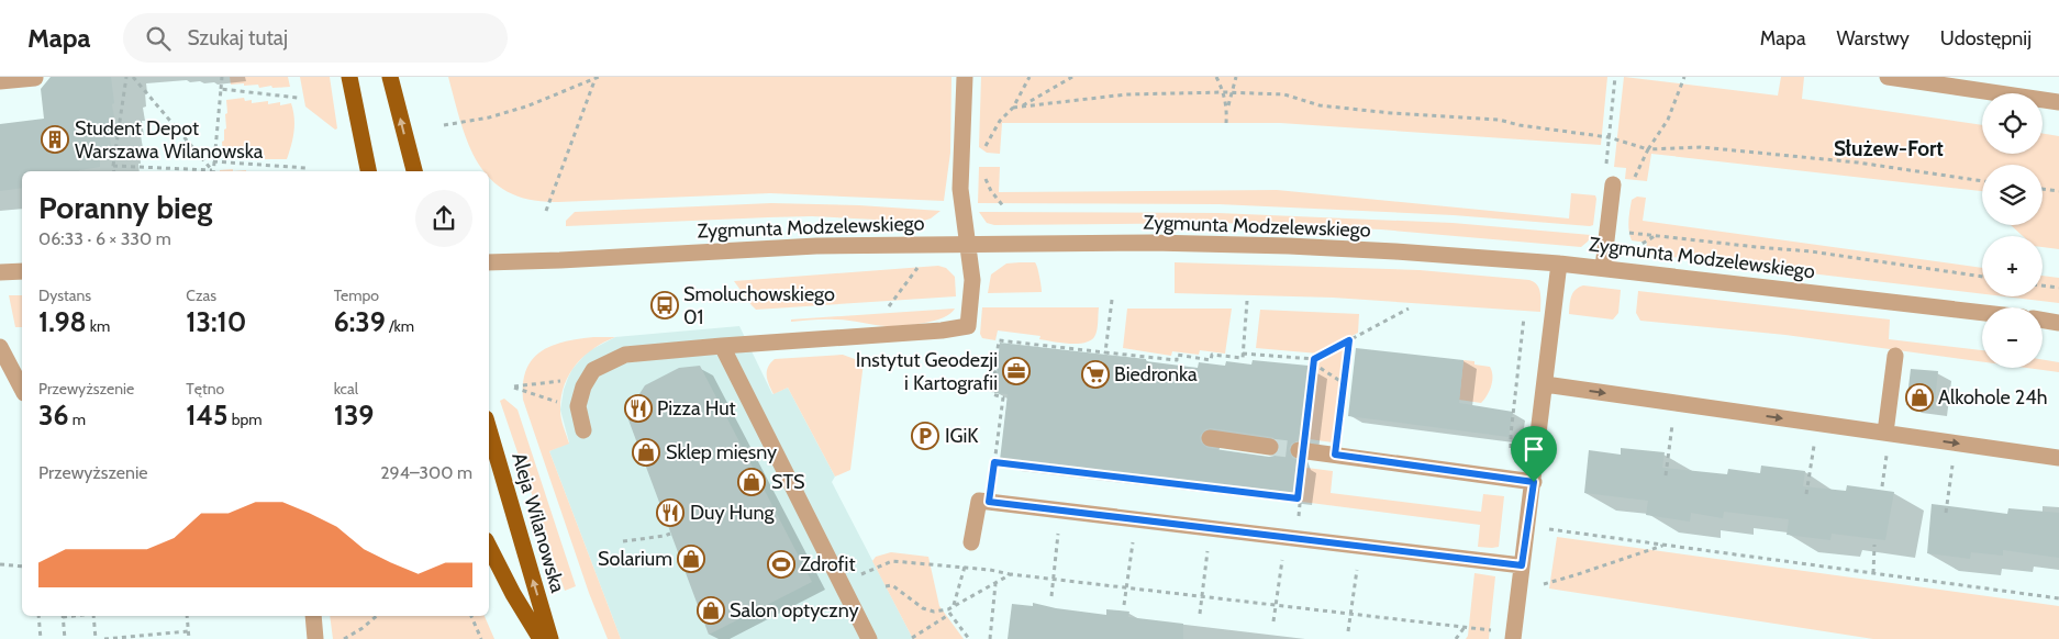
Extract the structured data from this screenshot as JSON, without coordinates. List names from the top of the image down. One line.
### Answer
{"streets":{"main road":["Aleja Wilanowska"],"street":["Zygmunta Modzelewskiego"]},"districts":["Służew-Fort"],"places":{"building":["Student Depot Warszawa Wilanowska"],"bus stop":["Smoluchowskiego 01"],"office":["Instytut Geodezji i Kartografii"],"supermarket":["Biedronka"],"shop":["Alkohole 24h","Sklep mięsny","STS","Solarium","Salon optyczny"],"restaurant":["Pizza Hut","Duy Hung"],"parking":["IGiK"],"sports":["Zdrofit"]},"page":{"header":"Mapa","search":"Szukaj tutaj","nav":["Mapa","Warstwy","Udostępnij"],"map_buttons":["+","−"],"heading":["Poranny bieg","06:33 · 6 × 330 m"],"stats":[["Dystans","1.98 km"],["Czas","13:10"],["Tempo","6:39 /km"],["Przewyższenie","36 m"],["Tętno","145 bpm"],["kcal","139"]],"chart":["Przewyższenie","294–300 m"]}}
